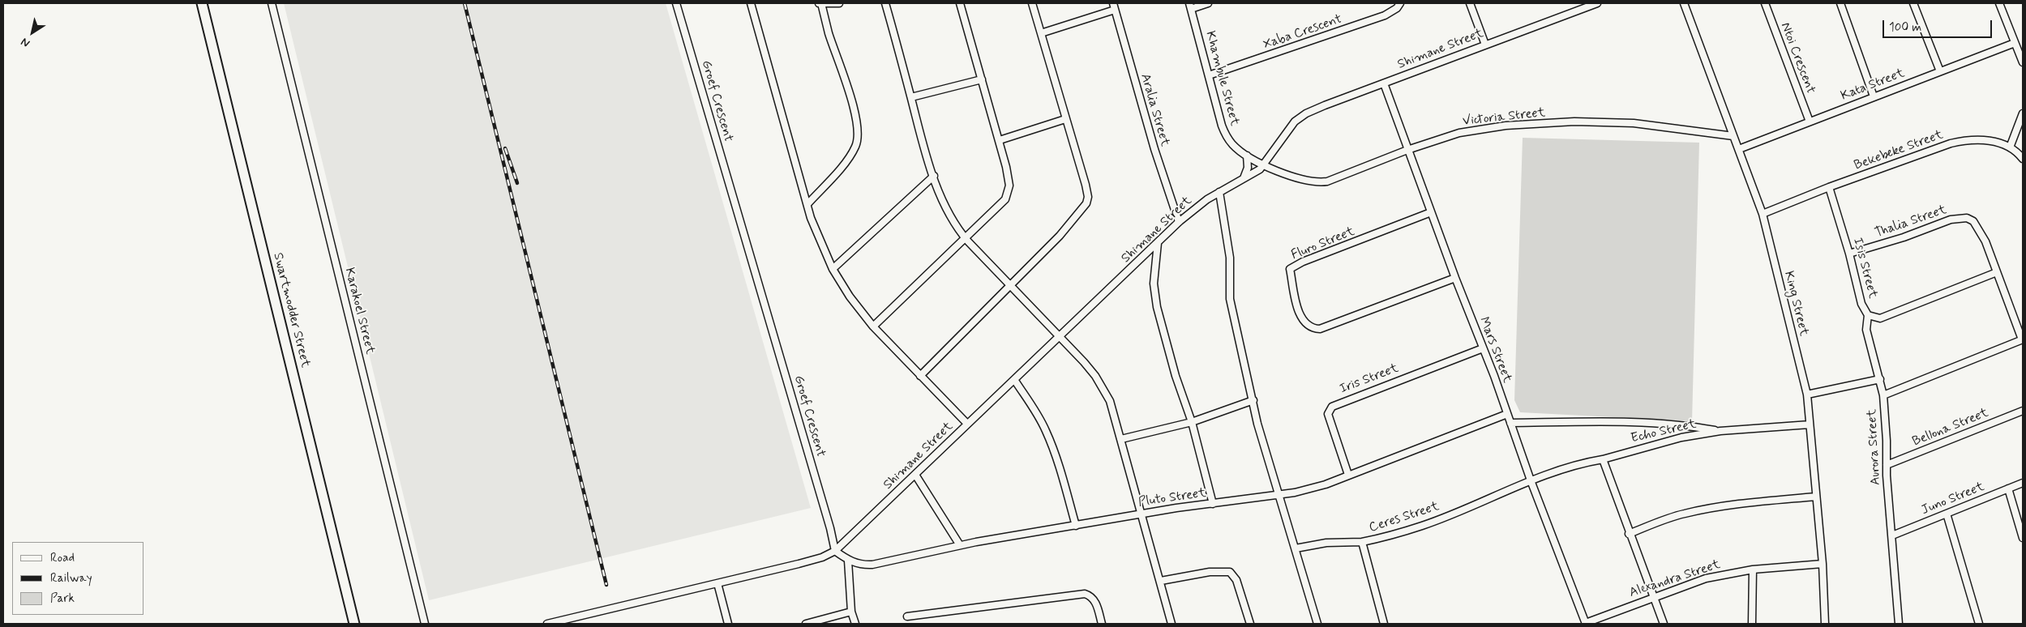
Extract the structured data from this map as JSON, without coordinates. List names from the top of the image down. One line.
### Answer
{"streets":{"main road":["Swartmodder Street"],"street":["Xaba Crescent","Shimane Street","Ntoi Crescent","Khambule Street","Kata Street","Groef Crescent","Aralia Street","Victoria Street","Bekebeke Street","Thalia Street","Fluro Street","Isis Street","King Street","Karakoel Street","Mars Street","Iris Street","Bellona Street","Echo Street","Aurora Street","Pluto Street","Juno Street","Ceres Street","Alexandra Street"]},"crossings":[["Xaba Crescent","Khambule Street"],["Shimane Street","Khambule Street"],["Shimane Street","Groef Crescent"],["Shimane Street","Aralia Street"],["Shimane Street","Victoria Street"],["Shimane Street","Mars Street"],["Shimane Street","Pluto Street"],["Ntoi Crescent","Kata Street"],["Khambule Street","Victoria Street"],["Kata Street","King Street"],["Groef Crescent","Pluto Street"],["Victoria Street","King Street"],["Victoria Street","Mars Street"],["Bekebeke Street","Isis Street"],["Bekebeke Street","King Street"],["Thalia Street","Isis Street"],["Thalia Street","Aurora Street"],["Fluro Street","Mars Street"],["King Street","Echo Street"],["King Street","Alexandra Street"],["Mars Street","Iris Street"],["Mars Street","Echo Street"],["Mars Street","Pluto Street"],["Mars Street","Ceres Street"],["Mars Street","Alexandra Street"],["Iris Street","Pluto Street"],["Bellona Street","Aurora Street"],["Echo Street","Ceres Street"],["Aurora Street","Juno Street"]],"legend":["Road","Railway","Park"],"scale_bar":"100 m","north":"bottom left"}
